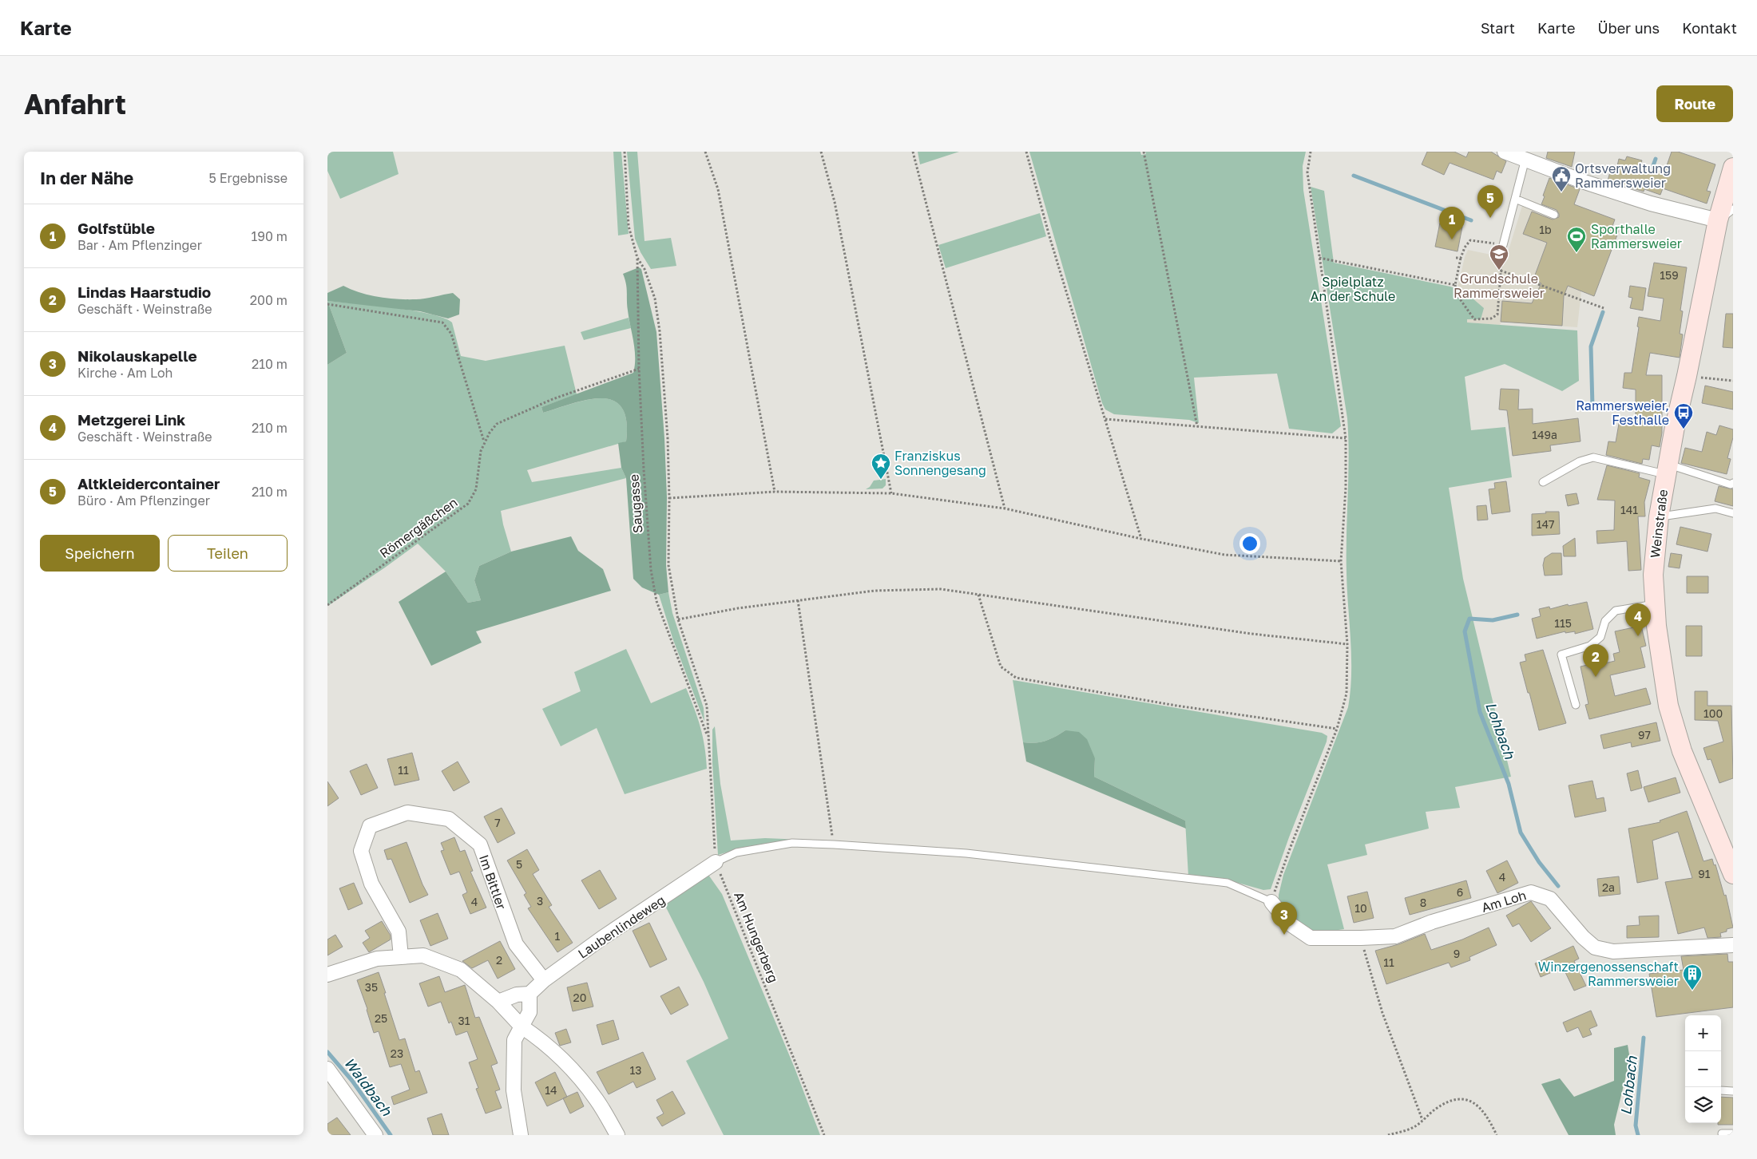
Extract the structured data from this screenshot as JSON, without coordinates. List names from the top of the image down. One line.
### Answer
{"streets":{"street":["Weinstraße","Im Bittler","Am Loh","Laubenlindeweg"],"path":["Saugasse","Römergäßchen","Am Hungerberg"]},"crossings":[["Saugasse","Römergäßchen"],["Saugasse","Am Hungerberg"],["Im Bittler","Laubenlindeweg"],["Laubenlindeweg","Am Hungerberg"]],"water":["Lohbach","Waldbach"],"parks":["Spielplatz An der Schule"],"places":{"public building":["Ortsverwaltung Rammersweier"],"sports":["Sporthalle Rammersweier"],"school or university":["Grundschule Rammersweier"],"bus stop":["Rammersweier, Festhalle"],"place":["Franziskus Sonnengesang"],"building":["Winzergenossenschaft Rammersweier"]},"house_numbers":["1b","159","149a","141","147","115","100","97","11","7","5","91","4","2a","6","3","4","8","10","1","9","2","11","35","20","25","31","23","13","14"],"page":{"header":"Karte","nav":["Start","Karte","Über uns","Kontakt"],"buttons":["Route",["Speichern","Teilen"]],"title":"Anfahrt","heading":["In der Nähe","5 Ergebnisse"],"pins":["5","1","4","2","3"],"list":[{"mark":"1","name":"Golfstüble","note":"Bar · Am Pflenzinger","value":"190 m"},{"mark":"2","name":"Lindas Haarstudio","note":"Geschäft · Weinstraße","value":"200 m"},{"mark":"3","name":"Nikolauskapelle","note":"Kirche · Am Loh","value":"210 m"},{"mark":"4","name":"Metzgerei Link","note":"Geschäft · Weinstraße","value":"210 m"},{"mark":"5","name":"Altkleidercontainer","note":"Büro · Am Pflenzinger","value":"210 m"}],"map_buttons":["+","−"]}}
